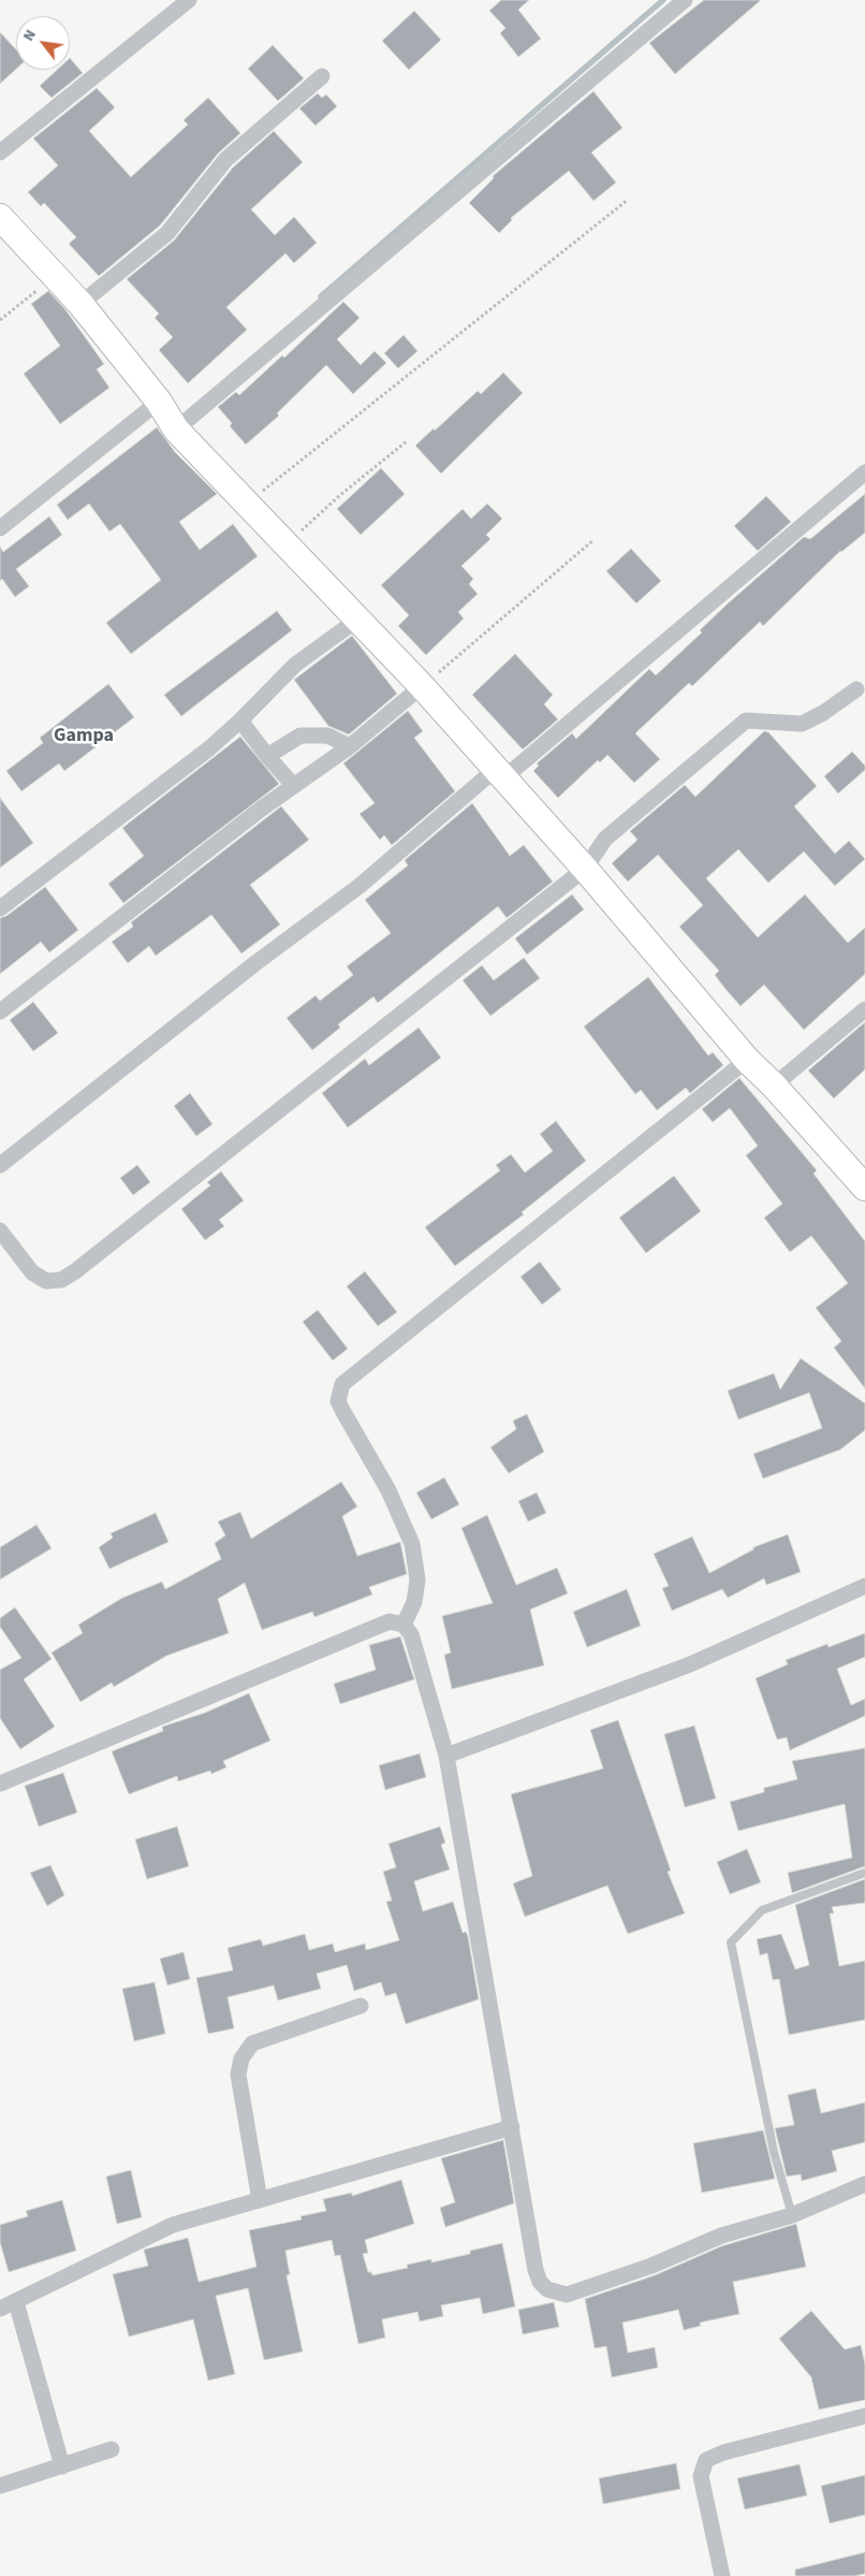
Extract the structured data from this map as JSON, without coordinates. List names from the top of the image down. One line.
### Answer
{"districts":["Gampa"],"north":"top left"}
